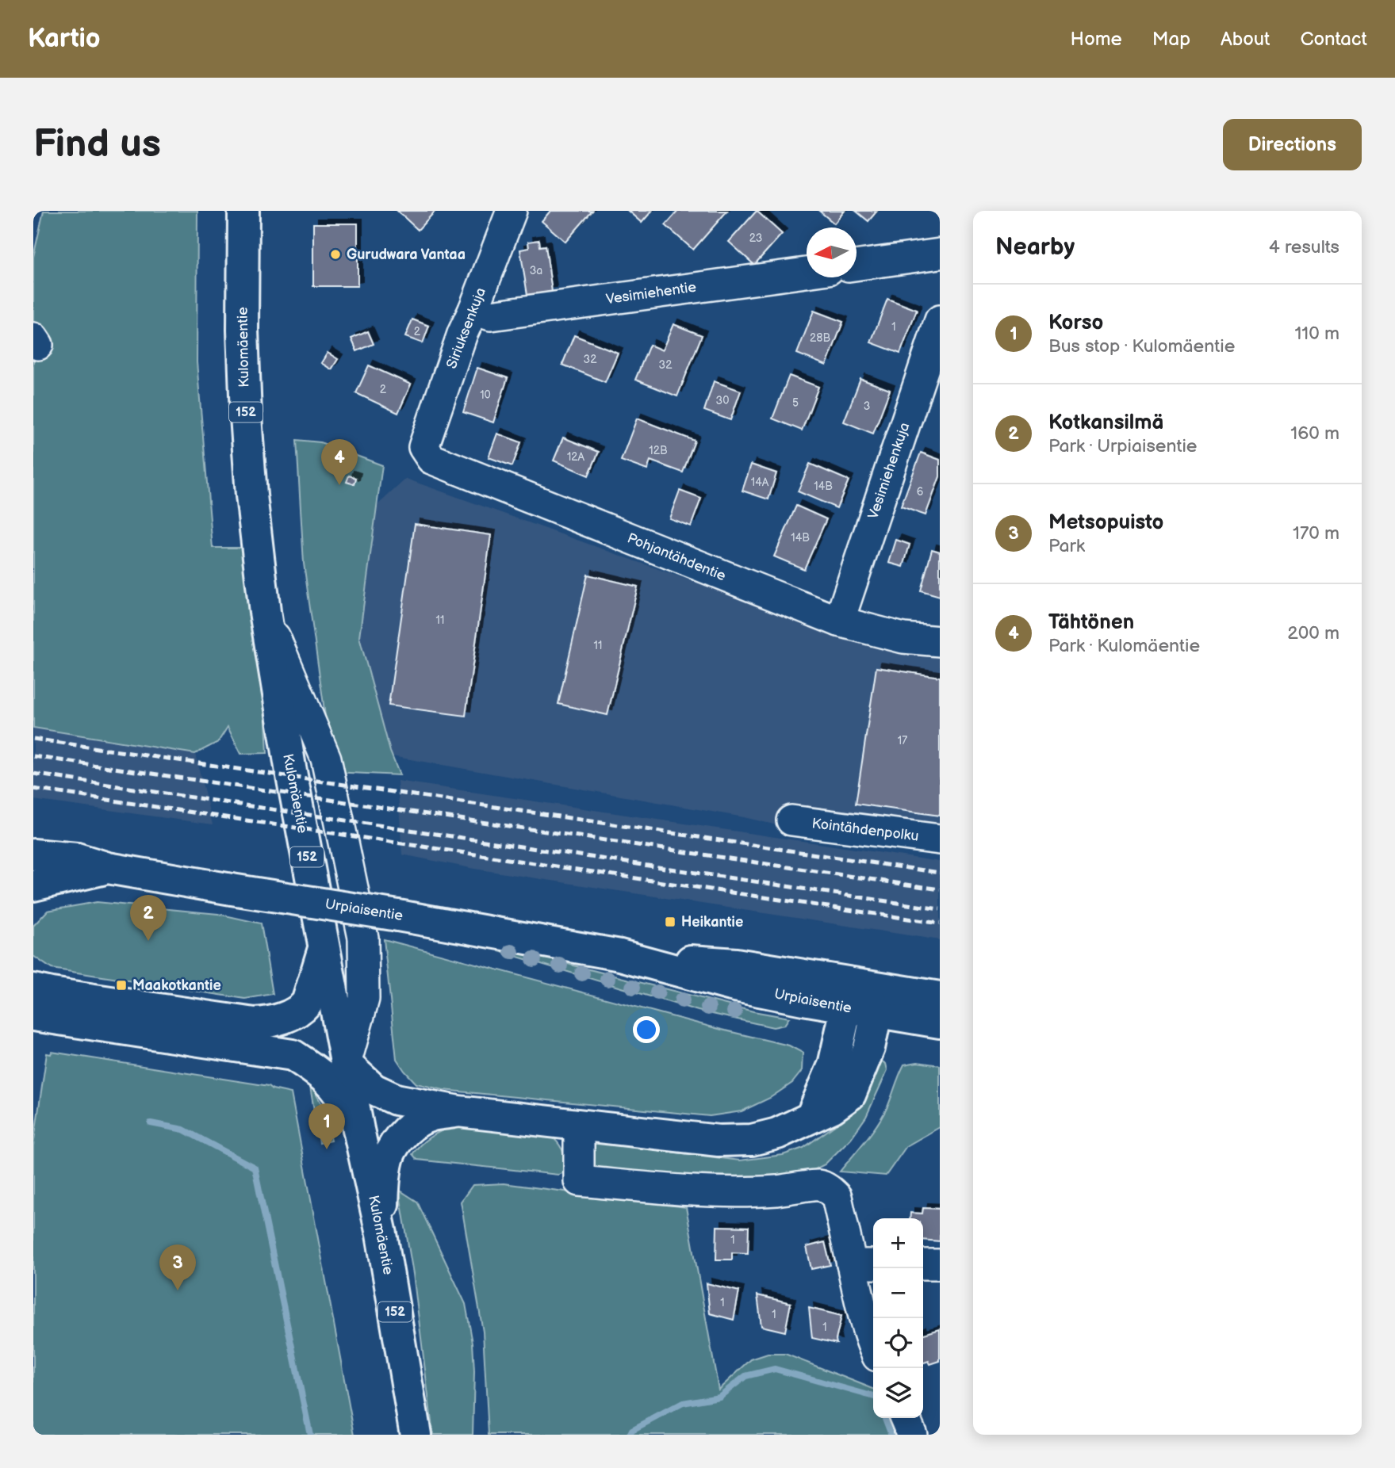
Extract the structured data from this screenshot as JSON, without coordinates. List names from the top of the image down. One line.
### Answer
{"streets":{"main road":["Kulomäentie","152","Urpiaisentie"],"street":["Vesimiehentie","Siriuksenkuja","Vesimiehenkuja","Pohjantähdentie","Kointähdenpolku"]},"crossings":[["Vesimiehentie","Siriuksenkuja"],["Siriuksenkuja","Pohjantähdentie"],["Vesimiehenkuja","Pohjantähdentie"]],"places":{"other":["Gurudwara Vantaa"],"transit":["Heikantie","Maakotkantie"]},"house_numbers":["23","3a","1","2","28B","32","32","2","10","30","5","3","12B","12A","14A","14B","6","14B","11","11","17","1","1","1","1"],"north":"left","page":{"header":"Kartio","nav":["Home","Map","About","Contact"],"buttons":"Directions","title":"Find us","heading":["Nearby","4 results"],"list":[{"mark":"1","name":"Korso","note":"Bus stop · Kulomäentie","value":"110 m"},{"mark":"2","name":"Kotkansilmä","note":"Park · Urpiaisentie","value":"160 m"},{"mark":"3","name":"Metsopuisto","note":"Park","value":"170 m"},{"mark":"4","name":"Tähtönen","note":"Park · Kulomäentie","value":"200 m"}],"pins":["4","2","1","3"],"map_buttons":["+","−"]}}
